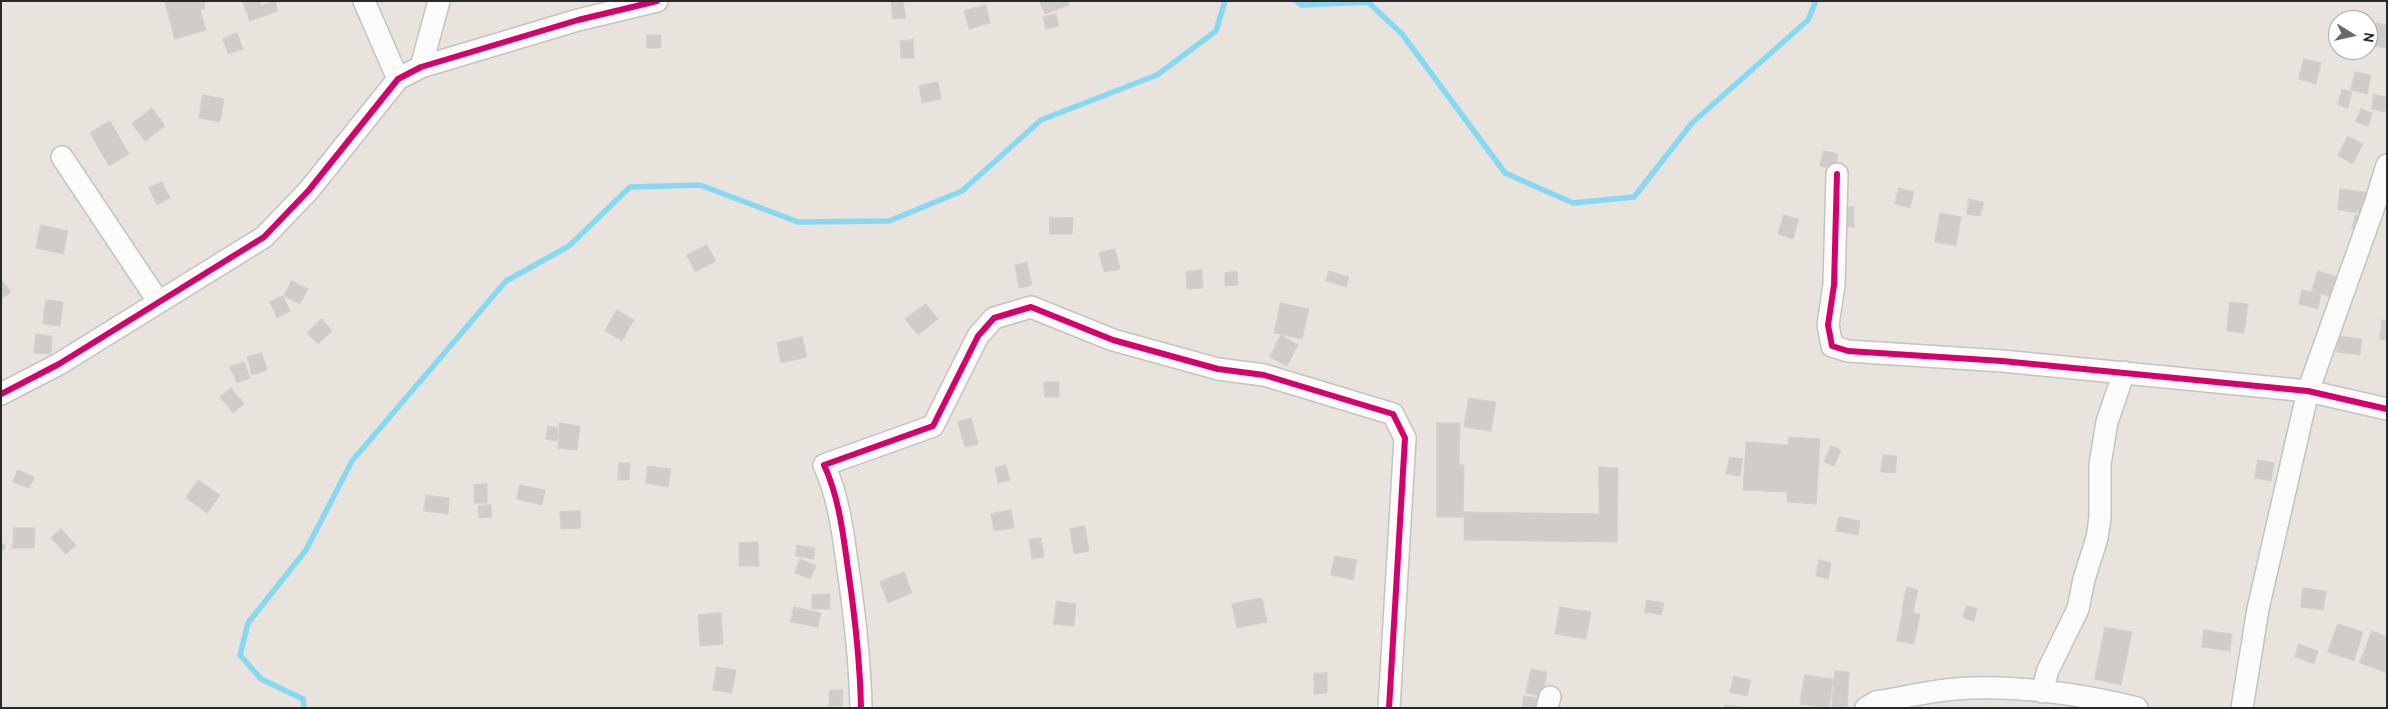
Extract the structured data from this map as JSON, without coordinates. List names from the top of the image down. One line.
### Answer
{"north":"right"}
